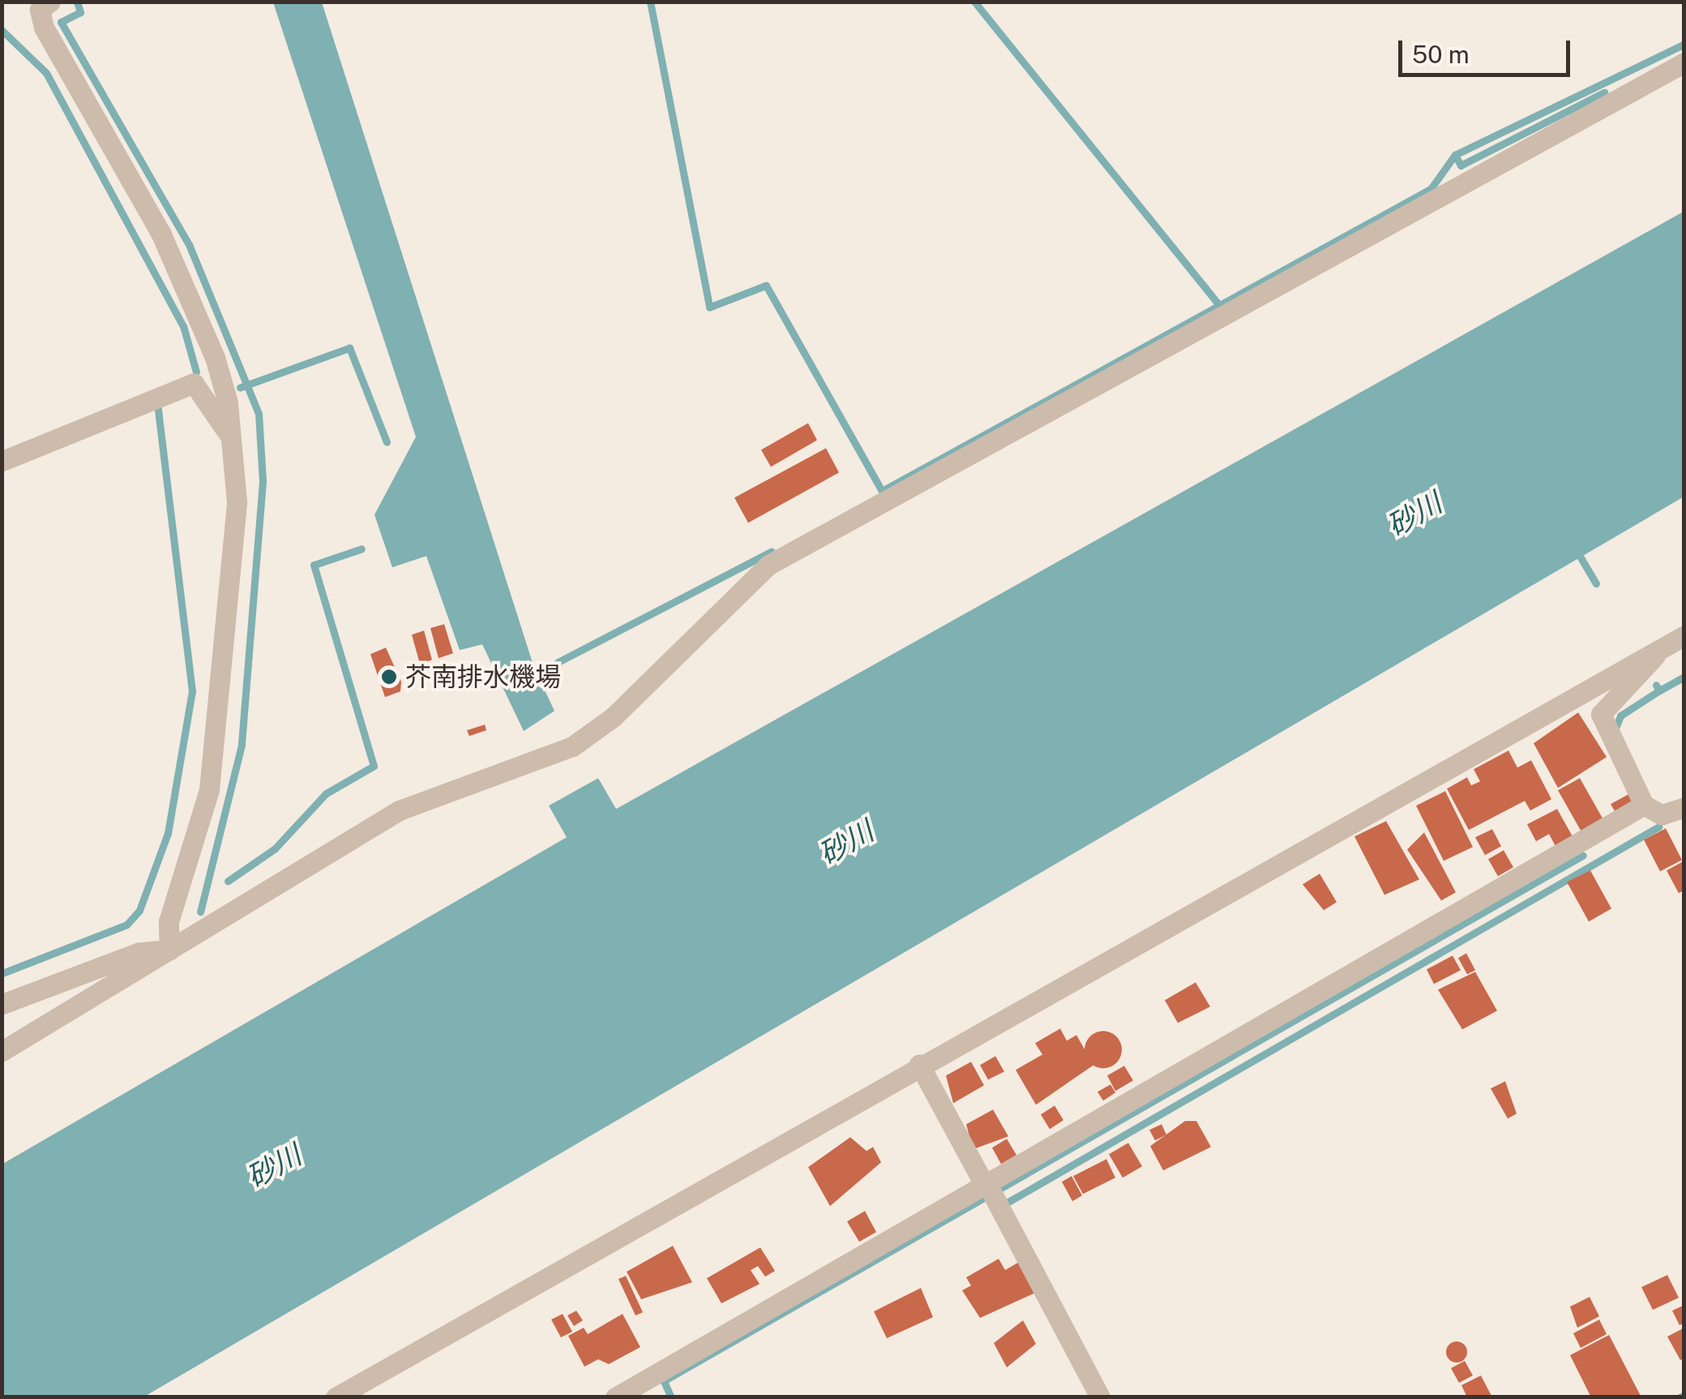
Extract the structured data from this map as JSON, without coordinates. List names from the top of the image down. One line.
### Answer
{"water":["砂川"],"places":["芥南排水機場"],"scale_bar":"50 m"}
